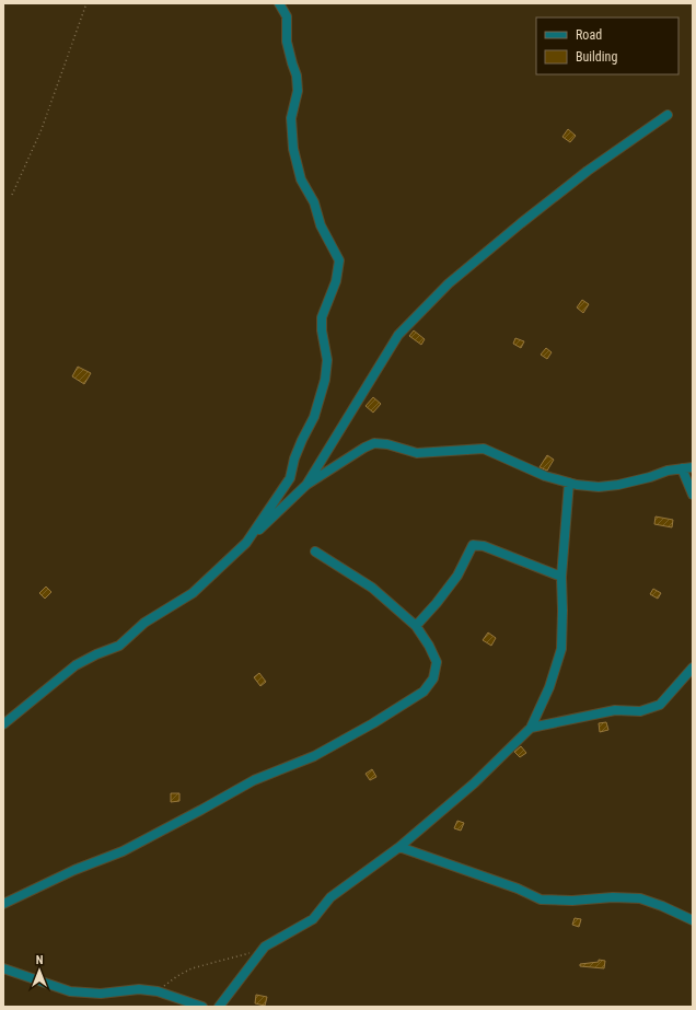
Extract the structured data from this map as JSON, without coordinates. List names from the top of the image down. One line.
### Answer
{"legend":["Road","Building"],"north":"top"}
